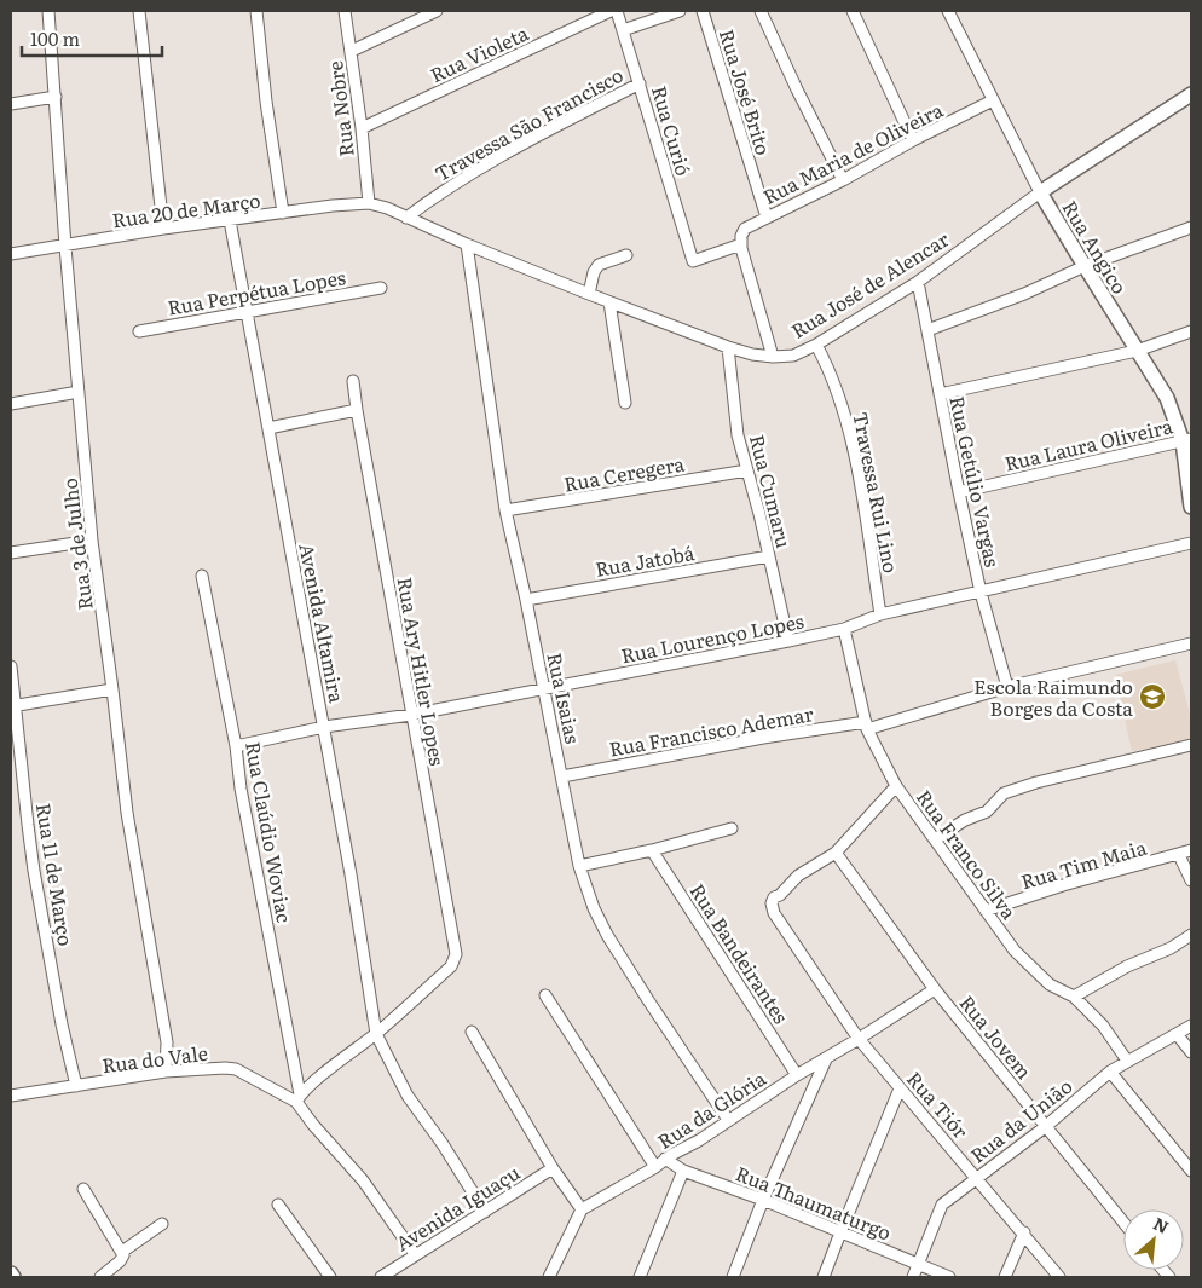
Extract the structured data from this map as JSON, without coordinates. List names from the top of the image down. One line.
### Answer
{"streets":{"street":["Rua Violeta","Rua José Brito","Rua Nobre","Travessa São Francisco","Rua Curió","Rua Maria de Oliveira","Rua 20 de Março","Rua Angico","Rua José de Alencar","Rua Perpétua Lopes","Rua Laura Oliveira","Rua Ceregera","Rua Getúlio Vargas","Rua Cumaru","Travessa Rui Lino","Rua 3 de Julho","Rua Jatobá","Avenida Altamira","Rua Lourenço Lopes","Rua Ary Hitler Lopes","Rua Isaias","Rua Francisco Ademar","Rua Claúdio Woviac","Rua Franco Silva","Rua Tim Maia","Rua 11 de Março","Rua Bandeirantes","Rua Jovem","Rua do Vale","Rua Tiór","Rua da Glória","Rua da União","Rua Thaumaturgo","Avenida Iguaçu"]},"crossings":[["Rua Violeta","Rua Nobre"],["Rua José Brito","Rua Maria de Oliveira"],["Rua Nobre","Rua 20 de Março"],["Rua Nobre","Rua José de Alencar"],["Travessa São Francisco","Rua Curió"],["Travessa São Francisco","Rua José de Alencar"],["Rua Curió","Rua Maria de Oliveira"],["Rua Maria de Oliveira","Rua Angico"],["Rua 20 de Março","Rua José de Alencar"],["Rua 20 de Março","Rua 3 de Julho"],["Rua 20 de Março","Avenida Altamira"],["Rua Angico","Rua José de Alencar"],["Rua Angico","Rua Laura Oliveira"],["Rua José de Alencar","Rua Getúlio Vargas"],["Rua José de Alencar","Rua Cumaru"],["Rua José de Alencar","Travessa Rui Lino"],["Rua José de Alencar","Rua Isaias"],["Rua Perpétua Lopes","Avenida Altamira"],["Rua Laura Oliveira","Rua Getúlio Vargas"],["Rua Ceregera","Rua Cumaru"],["Rua Ceregera","Rua Isaias"],["Rua Getúlio Vargas","Rua Lourenço Lopes"],["Rua Getúlio Vargas","Rua Francisco Ademar"],["Rua Cumaru","Rua Jatobá"],["Rua Cumaru","Rua Lourenço Lopes"],["Travessa Rui Lino","Rua Lourenço Lopes"],["Rua 3 de Julho","Rua do Vale"],["Rua Jatobá","Rua Isaias"],["Avenida Altamira","Rua Lourenço Lopes"],["Avenida Altamira","Rua Ary Hitler Lopes"],["Avenida Altamira","Avenida Iguaçu"],["Rua Lourenço Lopes","Rua Ary Hitler Lopes"],["Rua Lourenço Lopes","Rua Isaias"],["Rua Lourenço Lopes","Rua Claúdio Woviac"],["Rua Lourenço Lopes","Rua Franco Silva"],["Rua Isaias","Rua Francisco Ademar"],["Rua Isaias","Rua da Glória"],["Rua Francisco Ademar","Rua Franco Silva"],["Rua Claúdio Woviac","Rua do Vale"],["Rua Franco Silva","Rua Tim Maia"],["Rua Franco Silva","Rua Tiór"],["Rua Franco Silva","Rua da União"],["Rua 11 de Março","Rua do Vale"],["Rua Bandeirantes","Rua da Glória"],["Rua Jovem","Rua Tiór"],["Rua Jovem","Rua da Glória"],["Rua Jovem","Rua da União"],["Rua Tiór","Rua da Glória"],["Rua Tiór","Rua da União"],["Rua da Glória","Rua Thaumaturgo"],["Rua da União","Rua Thaumaturgo"]],"places":{"school or university":["Escola Raimundo Borges da Costa"]},"scale_bar":"100 m","north":"top right"}
